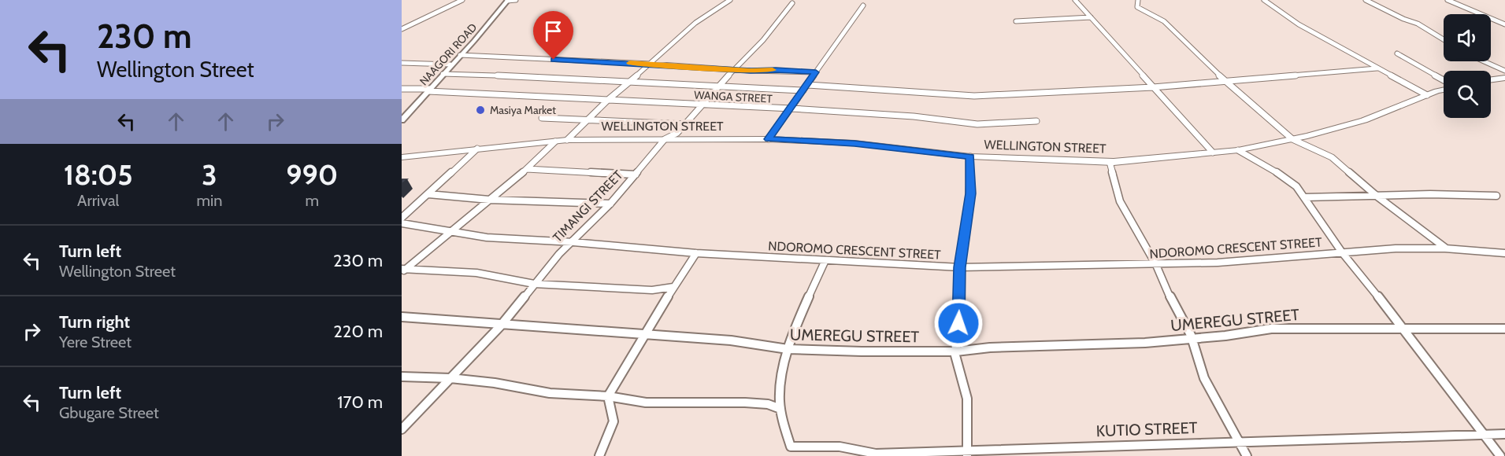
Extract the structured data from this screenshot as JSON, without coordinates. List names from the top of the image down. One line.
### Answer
{"streets":{"main road":["WELLINGTON STREET"],"street":["NAAGORI ROAD","WANGA STREET","TIMANGI STREET","NDOROMO CRESCENT STREET","UMEREGU STREET","KUTIO STREET"]},"crossings":[["NAAGORI ROAD","WANGA STREET"],["WANGA STREET","TIMANGI STREET"],["WELLINGTON STREET","TIMANGI STREET"],["TIMANGI STREET","NDOROMO CRESCENT STREET"],["TIMANGI STREET","UMEREGU STREET"]],"places":["Masiya Market"],"page":{"turn":["230 m","Wellington Street"],"eta":["18:05","Arrival","3","min","990","m"],"list":[{"name":"Turn left","note":"Wellington Street","value":"230 m"},{"name":"Turn right","note":"Yere Street","value":"220 m"},{"name":"Turn left","note":"Gbugare Street","value":"170 m"}]}}
